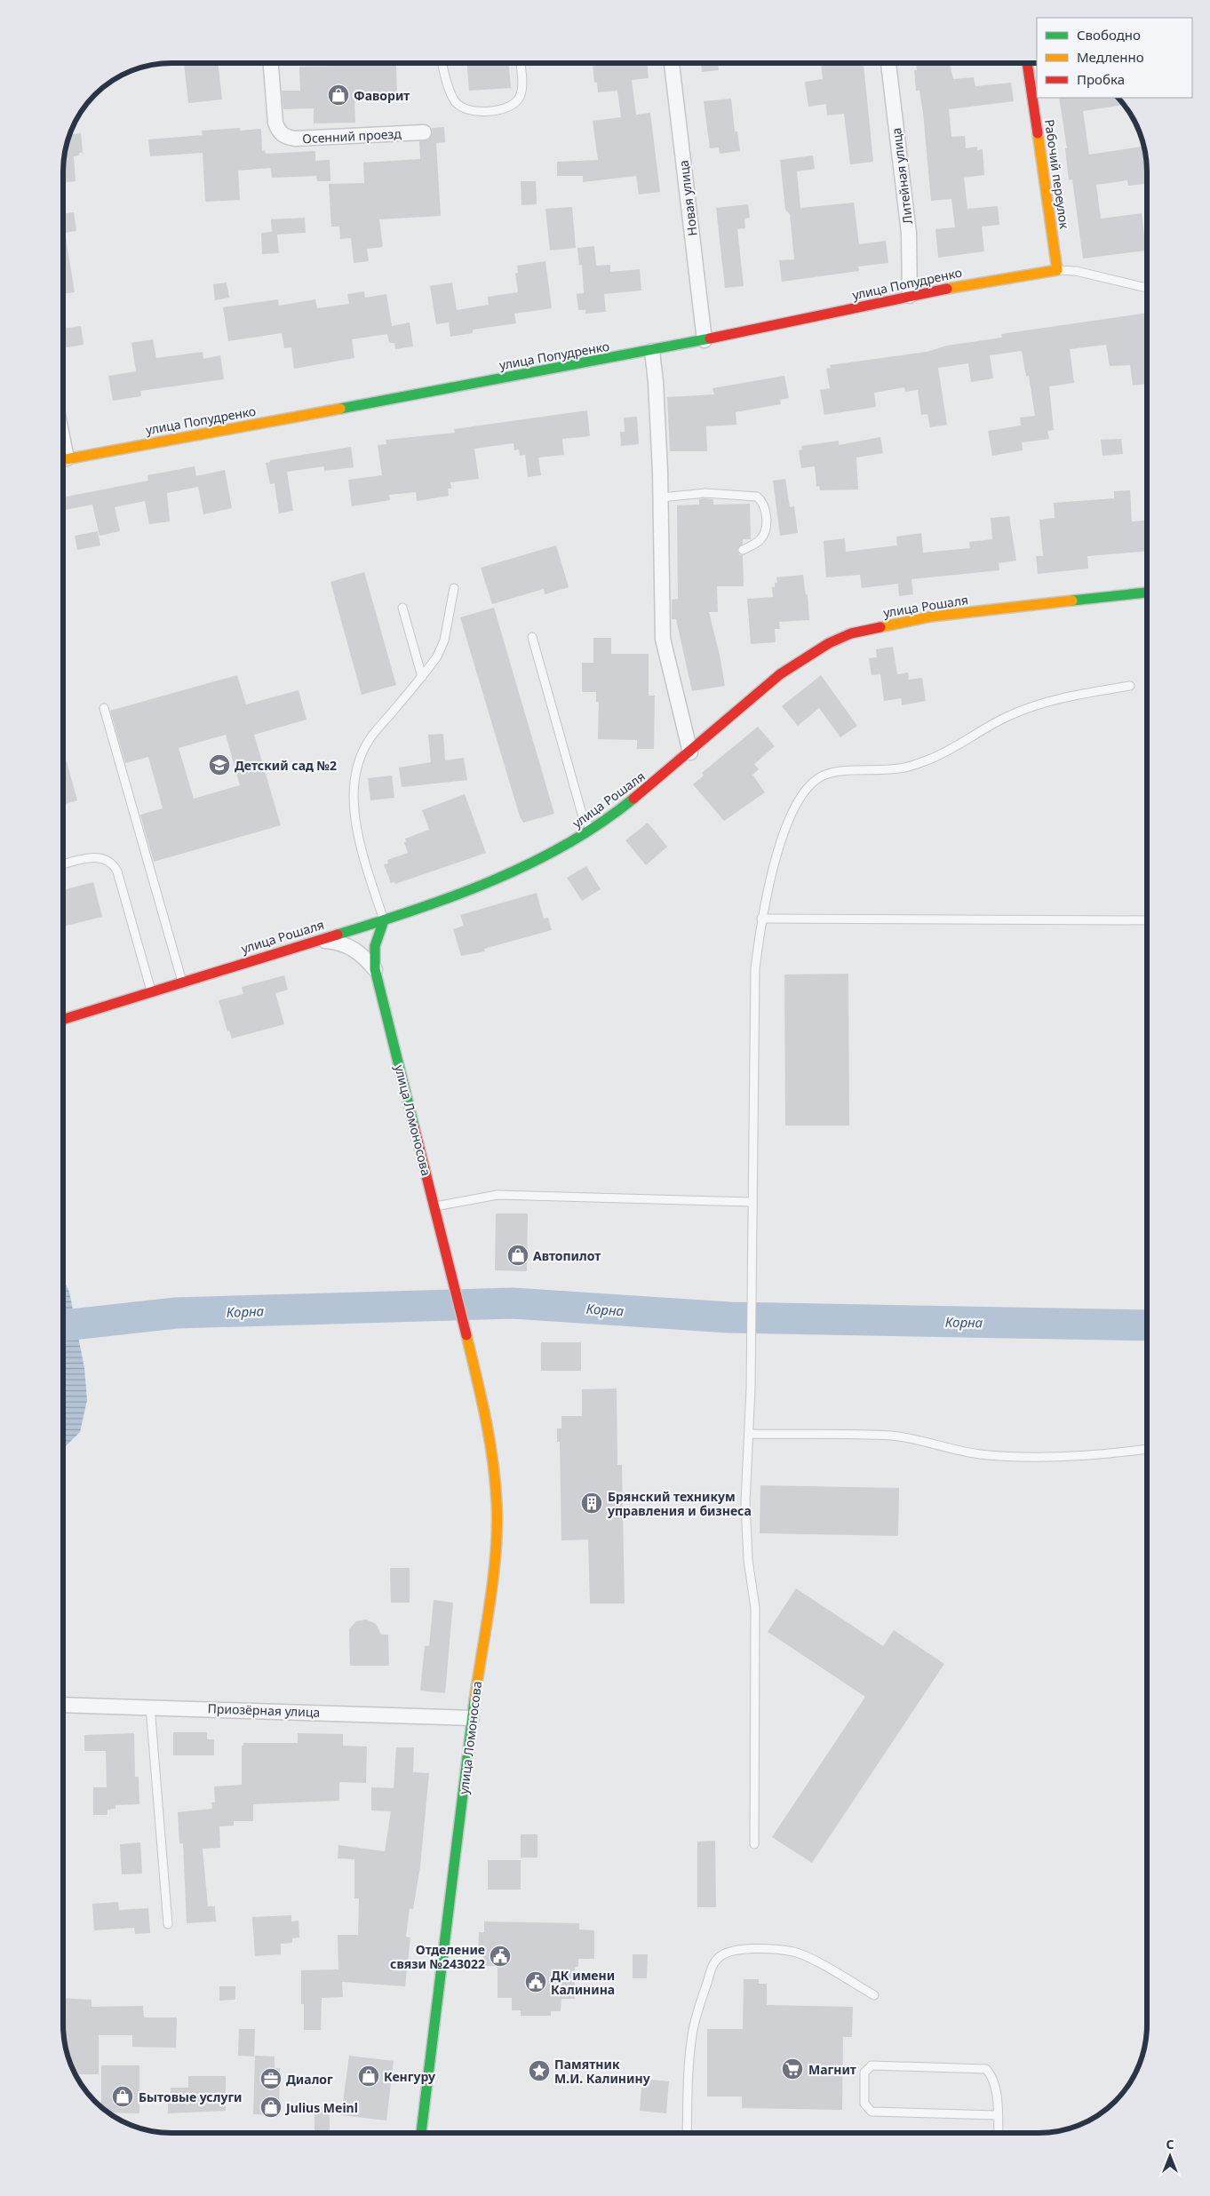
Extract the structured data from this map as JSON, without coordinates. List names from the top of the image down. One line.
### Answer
{"streets":{"street":["Осенний проезд","Рабочий переулок","Литейная улица","Новая улица","улица Попудренко","улица Рошаля","улица Ломоносова","Приозёрная улица"]},"crossings":[["Рабочий переулок","улица Попудренко"],["Литейная улица","улица Попудренко"],["Новая улица","улица Попудренко"],["улица Рошаля","улица Ломоносова"],["улица Ломоносова","Приозёрная улица"]],"water":["Корна"],"places":{"shop":["Фаворит","Автопилот","Кенгуру","Бытовые услуги","Julius Meinl"],"school or university":["Детский сад №2"],"building":["Брянский техникум управления и бизнеса"],"public building":["Отделение связи №243022","ДК имени Калинина"],"supermarket":["Магнит"],"place":["Памятник М.И. Калинину"],"office":["Диалог"]},"legend":["Свободно","Медленно","Пробка"],"north":"top"}
